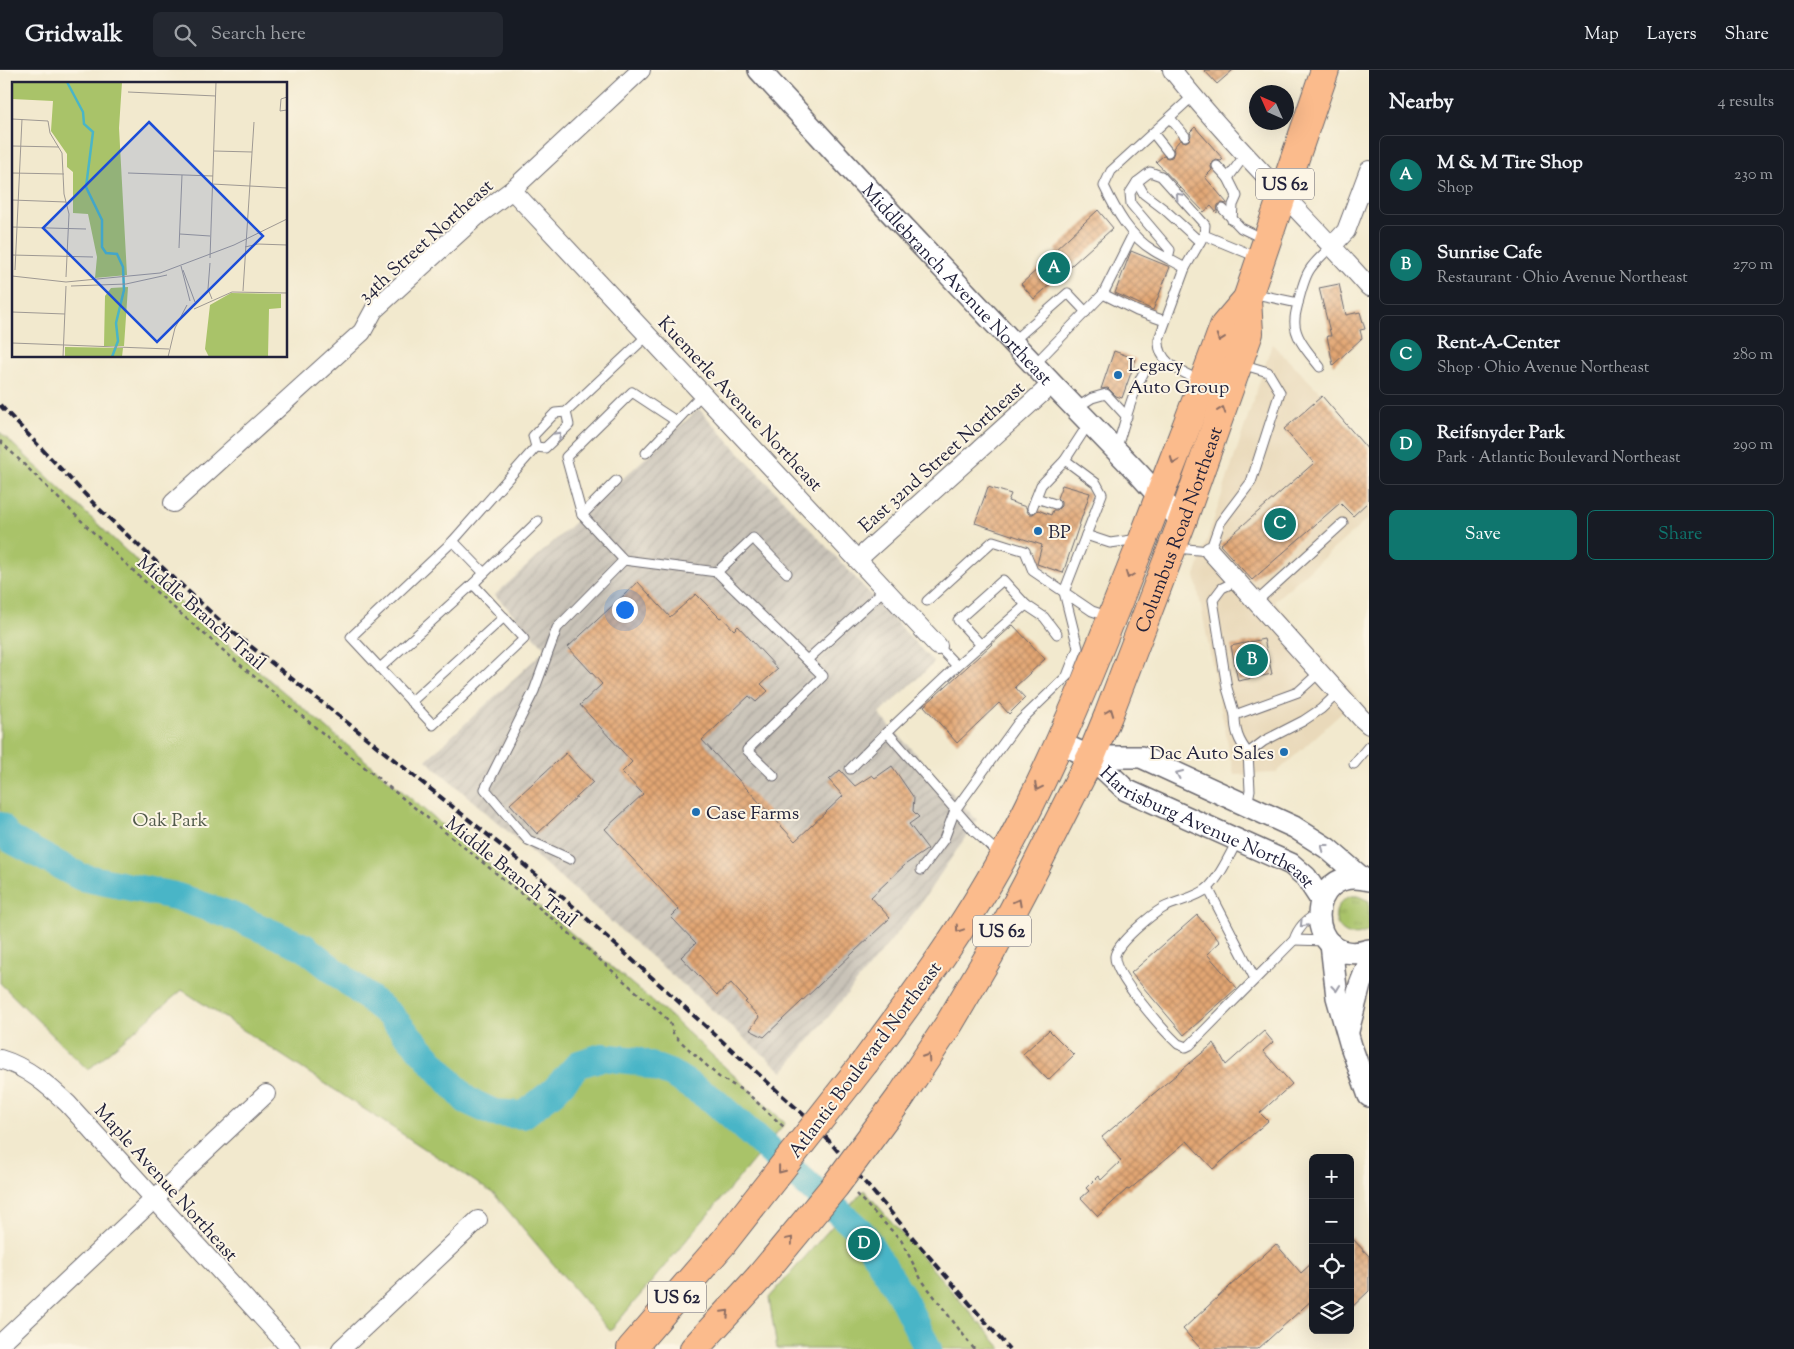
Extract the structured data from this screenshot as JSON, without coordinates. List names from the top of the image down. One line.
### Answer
{"streets":{"highway":["US 62","Columbus Road Northeast","Atlantic Boulevard Northeast"],"street":["34th Street Northeast","Middlebranch Avenue Northeast","Kuemerle Avenue Northeast","East 32nd Street Northeast","Harrisburg Avenue Northeast","Maple Avenue Northeast"],"path":["Middle Branch Trail"]},"crossings":[["US 62","Columbus Road Northeast"],["US 62","Harrisburg Avenue Northeast"],["34th Street Northeast","Kuemerle Avenue Northeast"],["Middlebranch Avenue Northeast","East 32nd Street Northeast"],["Middlebranch Avenue Northeast","Columbus Road Northeast"],["Kuemerle Avenue Northeast","East 32nd Street Northeast"],["Columbus Road Northeast","Harrisburg Avenue Northeast"],["Columbus Road Northeast","Atlantic Boulevard Northeast"],["Harrisburg Avenue Northeast","Atlantic Boulevard Northeast"]],"parks":["Oak Park"],"places":["Legacy Auto Group","BP","Dac Auto Sales","Case Farms"],"north":"top left","page":{"header":"Gridwalk","search":"Search here","nav":["Map","Layers","Share"],"heading":["Nearby","4 results"],"list":[{"mark":"A","name":"M & M Tire Shop","note":"Shop","value":"230 m"},{"mark":"B","name":"Sunrise Cafe","note":"Restaurant · Ohio Avenue Northeast","value":"270 m"},{"mark":"C","name":"Rent-A-Center","note":"Shop · Ohio Avenue Northeast","value":"280 m"},{"mark":"D","name":"Reifsnyder Park","note":"Park · Atlantic Boulevard Northeast","value":"290 m"}],"pins":["A","C","B","D"],"buttons":["Save","Share"],"map_buttons":["+","−"]}}
